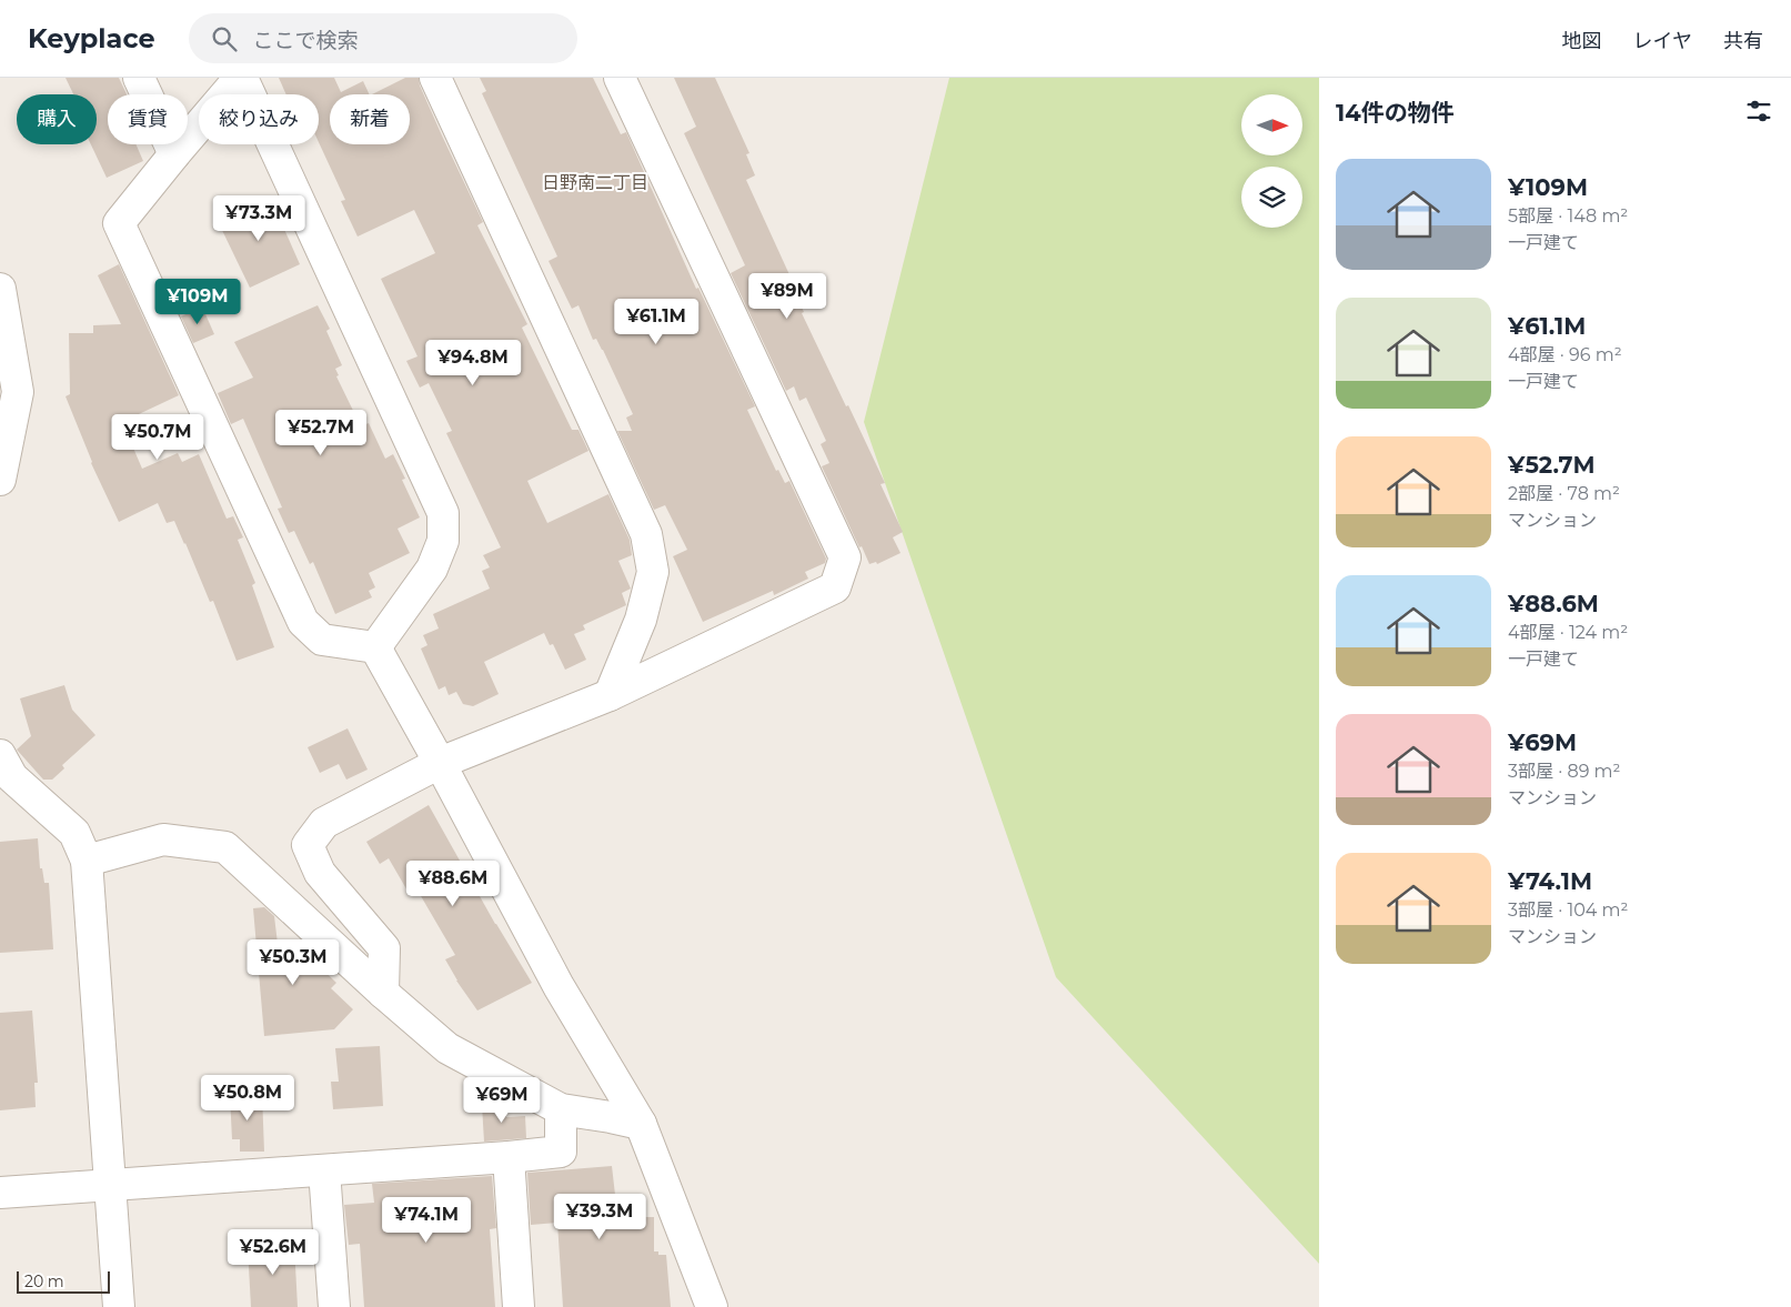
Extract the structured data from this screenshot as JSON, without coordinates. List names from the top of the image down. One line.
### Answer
{"districts":["日野南二丁目"],"scale_bar":"20 m","north":"right","page":{"header":"Keyplace","search":"ここで検索","nav":["地図","レイヤ","共有"],"heading":"14件の物件","chip":["購入","賃貸","絞り込み","新着"],"list":[{"name":"¥109M","note":"5部屋 · 148 m² · 一戸建て"},{"name":"¥61.1M","note":"4部屋 · 96 m² · 一戸建て"},{"name":"¥52.7M","note":"2部屋 · 78 m² · マンション"},{"name":"¥88.6M","note":"4部屋 · 124 m² · 一戸建て"},{"name":"¥69M","note":"3部屋 · 89 m² · マンション"},{"name":"¥74.1M","note":"3部屋 · 104 m² · マンション"}],"price":["¥73.3M","¥89M","¥109M","¥61.1M","¥94.8M","¥52.7M","¥50.7M","¥88.6M","¥50.3M","¥50.8M","¥69M","¥39.3M","¥74.1M","¥52.6M"],"scale":"20 m"}}
